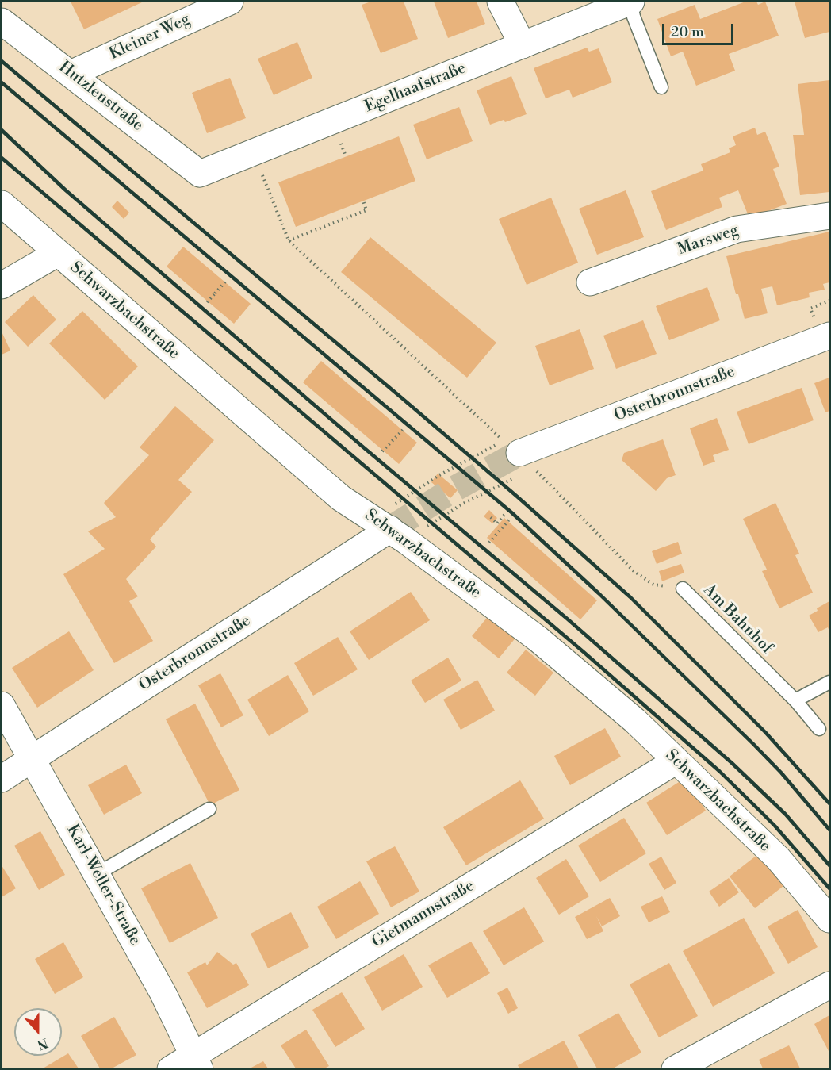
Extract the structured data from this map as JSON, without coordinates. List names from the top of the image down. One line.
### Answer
{"streets":{"street":["Kleiner Weg","Egelhaafstraße","Hutzlenstraße","Marsweg","Schwarzbachstraße","Osterbronnstraße","Karl-Weller-Straße","Gietmannstraße"],"lane":["Am Bahnhof"]},"crossings":[["Kleiner Weg","Hutzlenstraße"],["Egelhaafstraße","Hutzlenstraße"],["Schwarzbachstraße","Osterbronnstraße"],["Schwarzbachstraße","Gietmannstraße"],["Osterbronnstraße","Am Bahnhof"],["Osterbronnstraße","Karl-Weller-Straße"],["Karl-Weller-Straße","Gietmannstraße"]],"scale_bar":"20 m","north":"bottom"}
